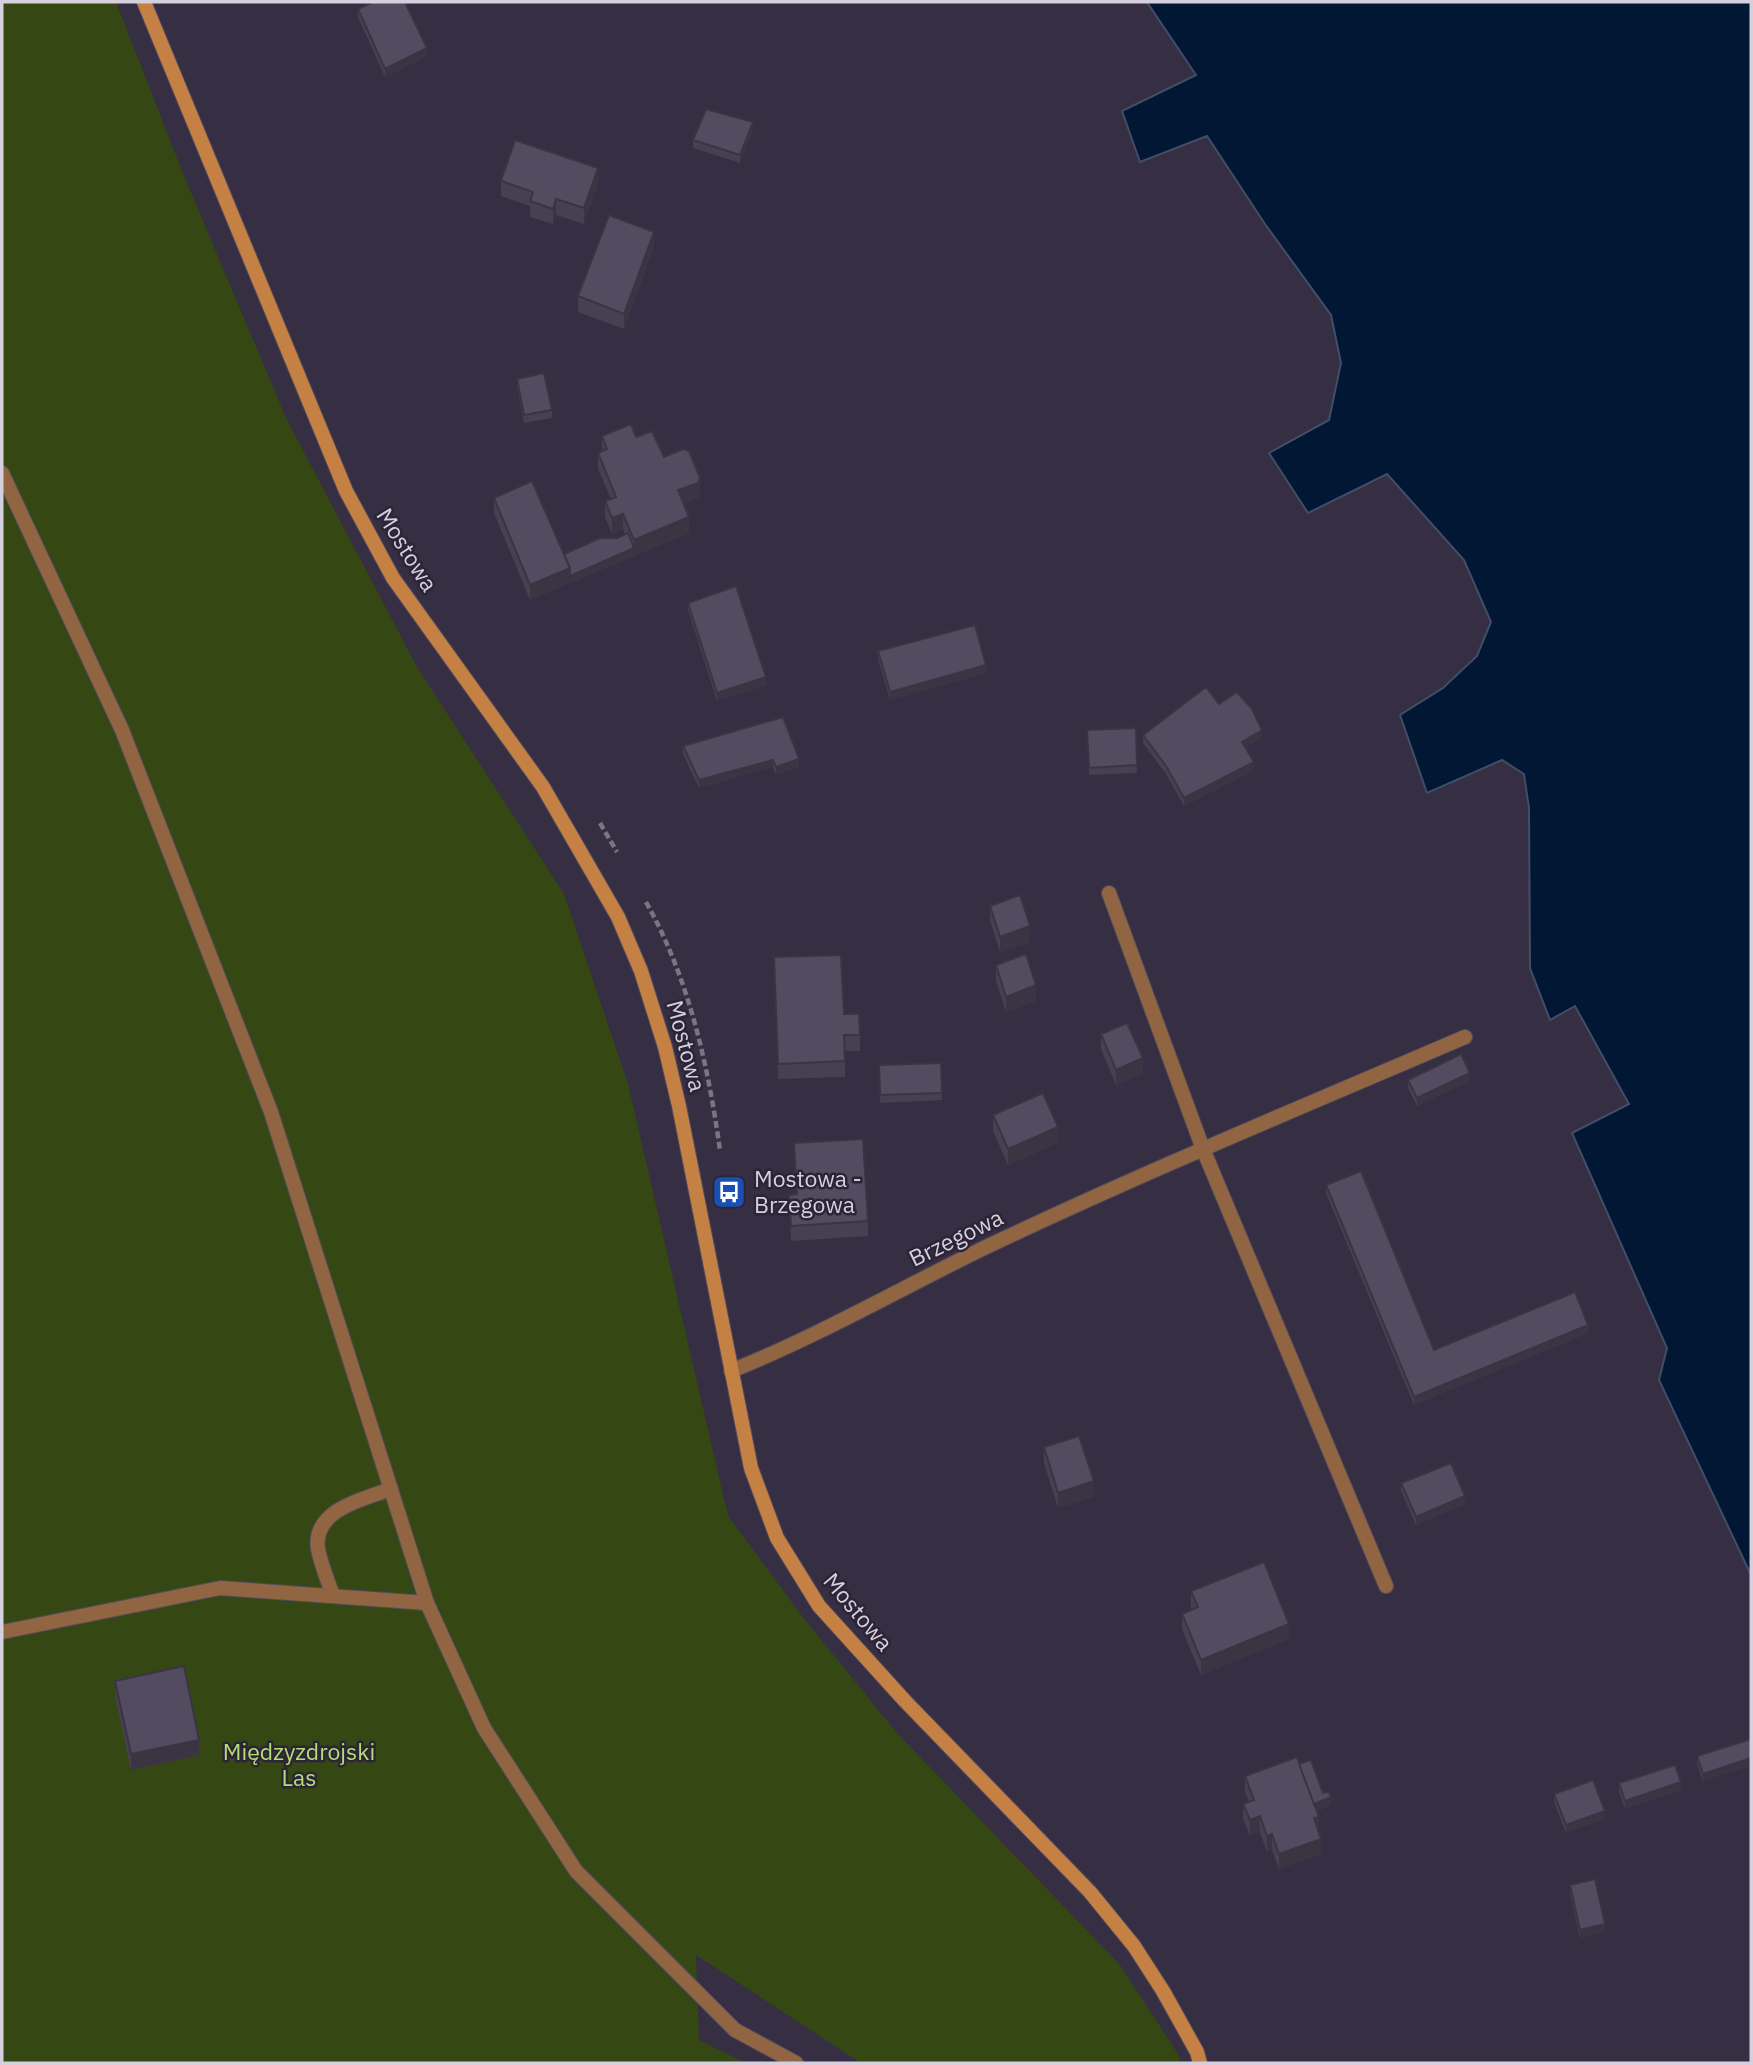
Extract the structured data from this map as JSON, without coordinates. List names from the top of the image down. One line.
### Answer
{"streets":{"street":["Mostowa","Brzegowa"]},"crossings":[["Mostowa","Brzegowa"]],"parks":["Międzyzdrojski Las"],"places":{"bus stop":["Mostowa - Brzegowa"]}}
